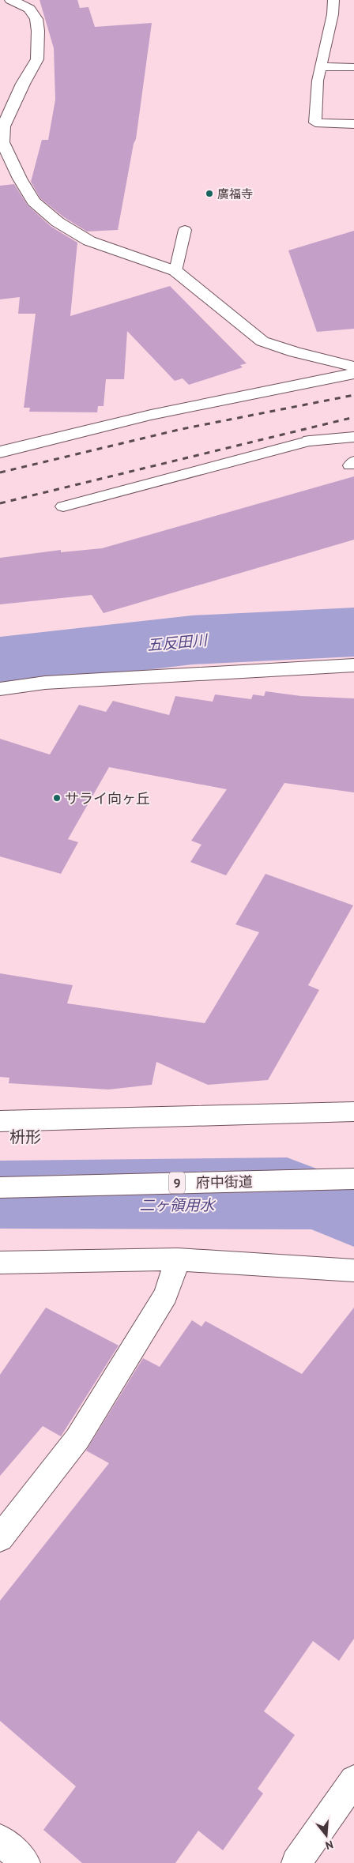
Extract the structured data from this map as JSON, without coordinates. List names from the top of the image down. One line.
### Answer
{"streets":{"street":["府中街道","9"]},"districts":["枡形"],"water":["五反田川","二ヶ領用水"],"places":["廣福寺","サライ向ヶ丘"],"north":"bottom"}
